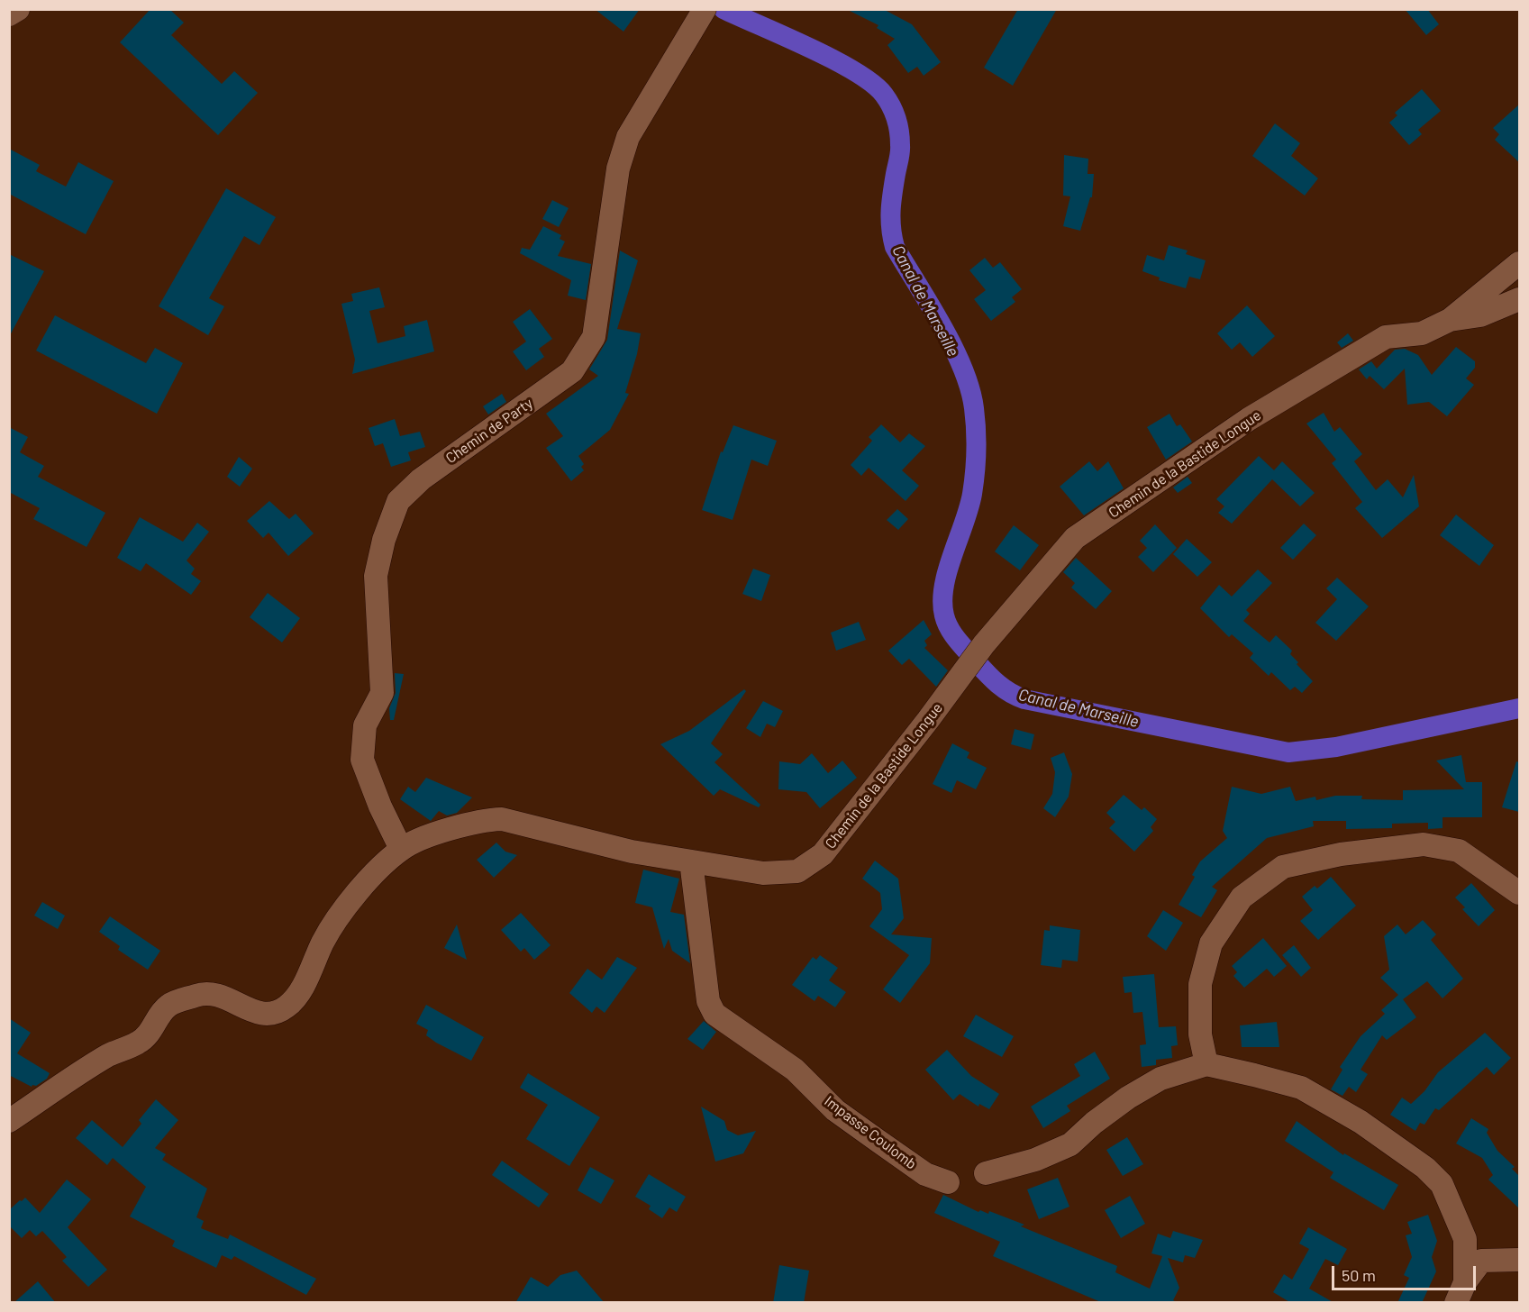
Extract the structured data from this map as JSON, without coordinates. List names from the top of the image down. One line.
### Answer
{"streets":{"street":["Chemin de Party","Chemin de la Bastide Longue","Impasse Coulomb"]},"crossings":[["Chemin de Party","Chemin de la Bastide Longue"],["Chemin de la Bastide Longue","Impasse Coulomb"]],"water":["Canal de Marseille"],"scale_bar":"50 m"}
